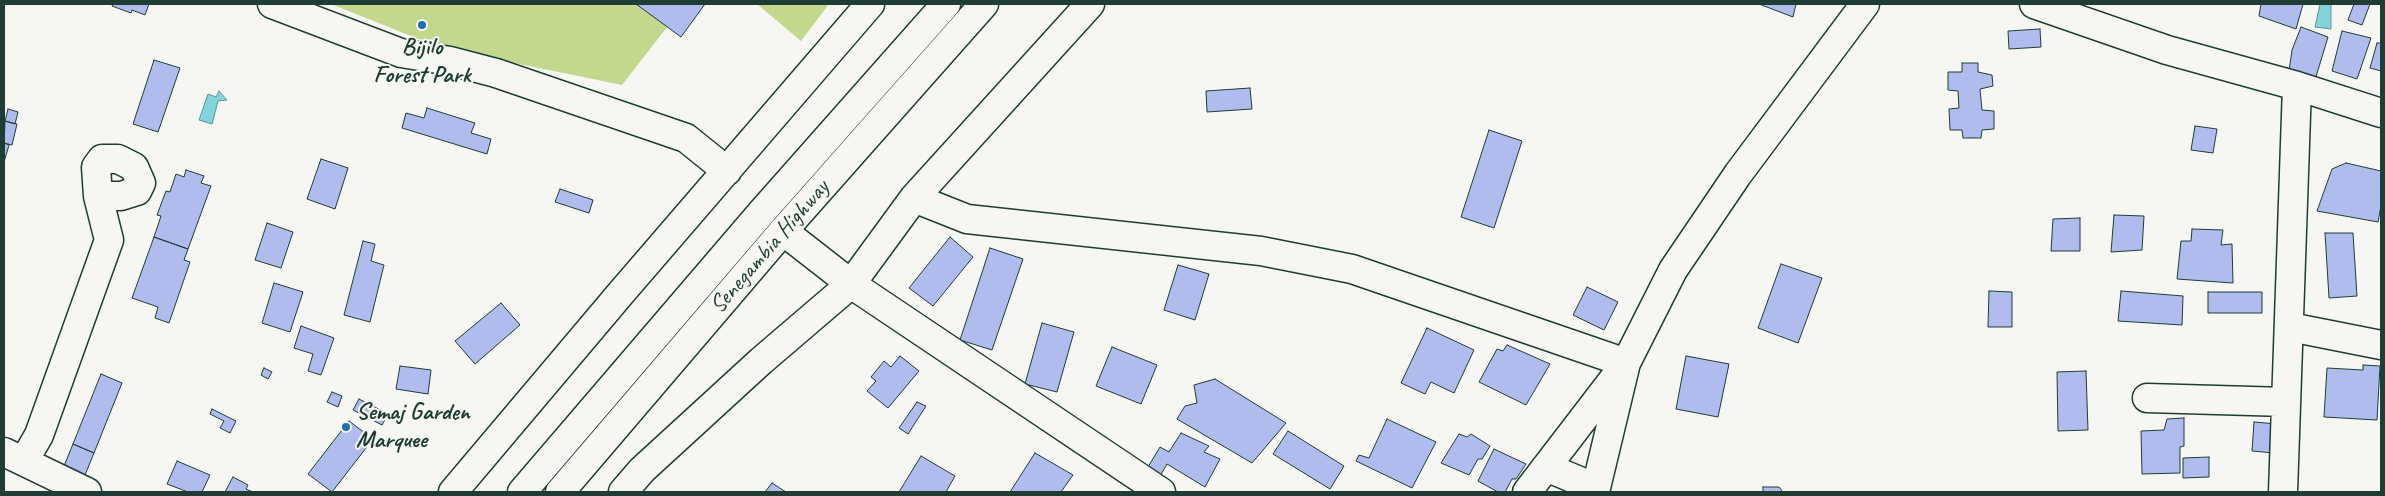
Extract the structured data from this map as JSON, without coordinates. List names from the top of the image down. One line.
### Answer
{"streets":{"street":["Senegambia Highway"]},"places":["Bijilo Forest Park","Semaj Garden Marquee"]}
